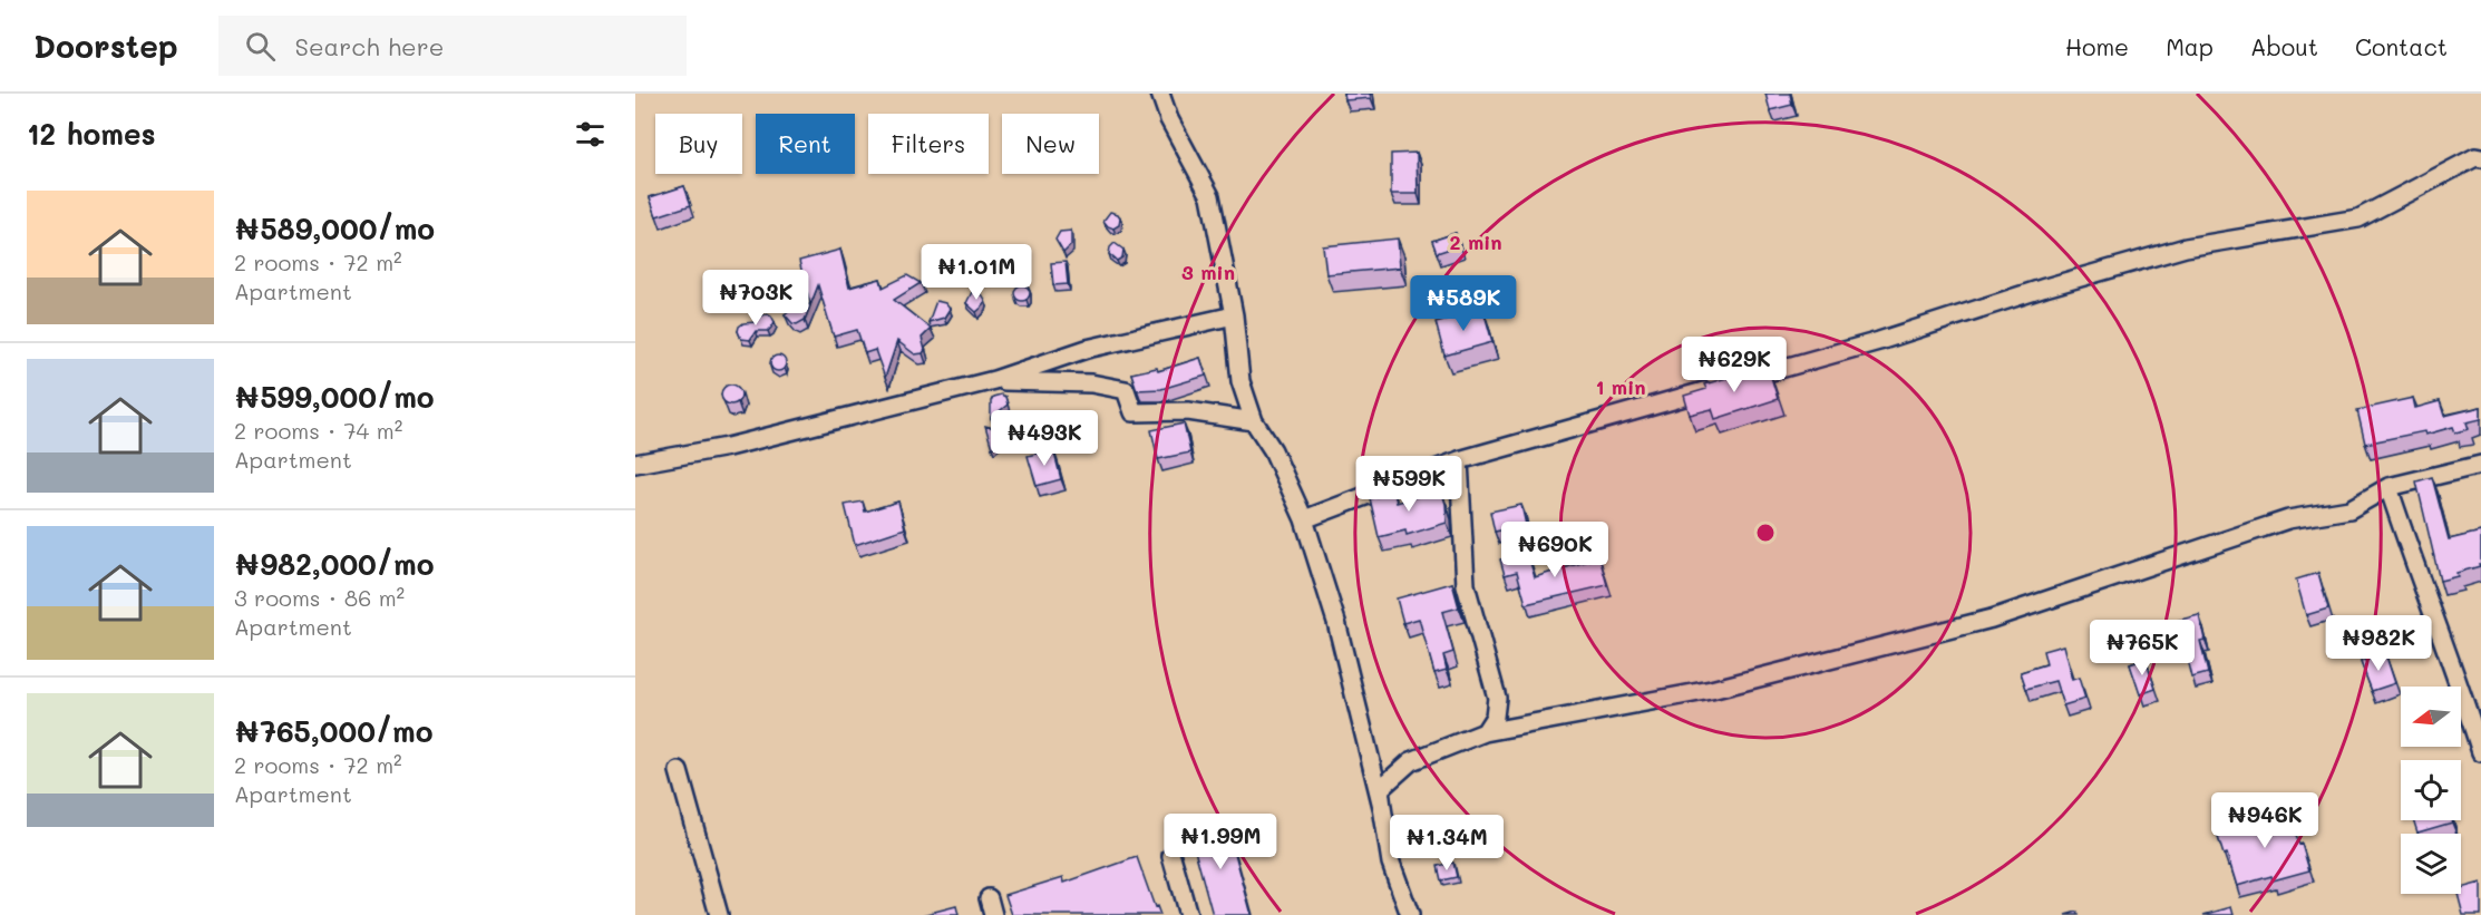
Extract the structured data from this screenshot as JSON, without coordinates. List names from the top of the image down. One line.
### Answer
{"north":"left","page":{"header":"Doorstep","search":"Search here","nav":["Home","Map","About","Contact"],"heading":"12 homes","chip":["Buy","Rent","Filters","New"],"list":[{"name":"₦589,000/mo","note":"2 rooms · 72 m² · Apartment"},{"name":"₦599,000/mo","note":"2 rooms · 74 m² · Apartment"},{"name":"₦982,000/mo","note":"3 rooms · 86 m² · Apartment"},{"name":"₦765,000/mo","note":"2 rooms · 72 m² · Apartment"}],"price":["₦1.01M","₦703K","₦589K","₦629K","₦493K","₦599K","₦690K","₦982K","₦765K","₦946K","₦1.99M","₦1.34M"]},"rings":["2 min","3 min","1 min"]}
